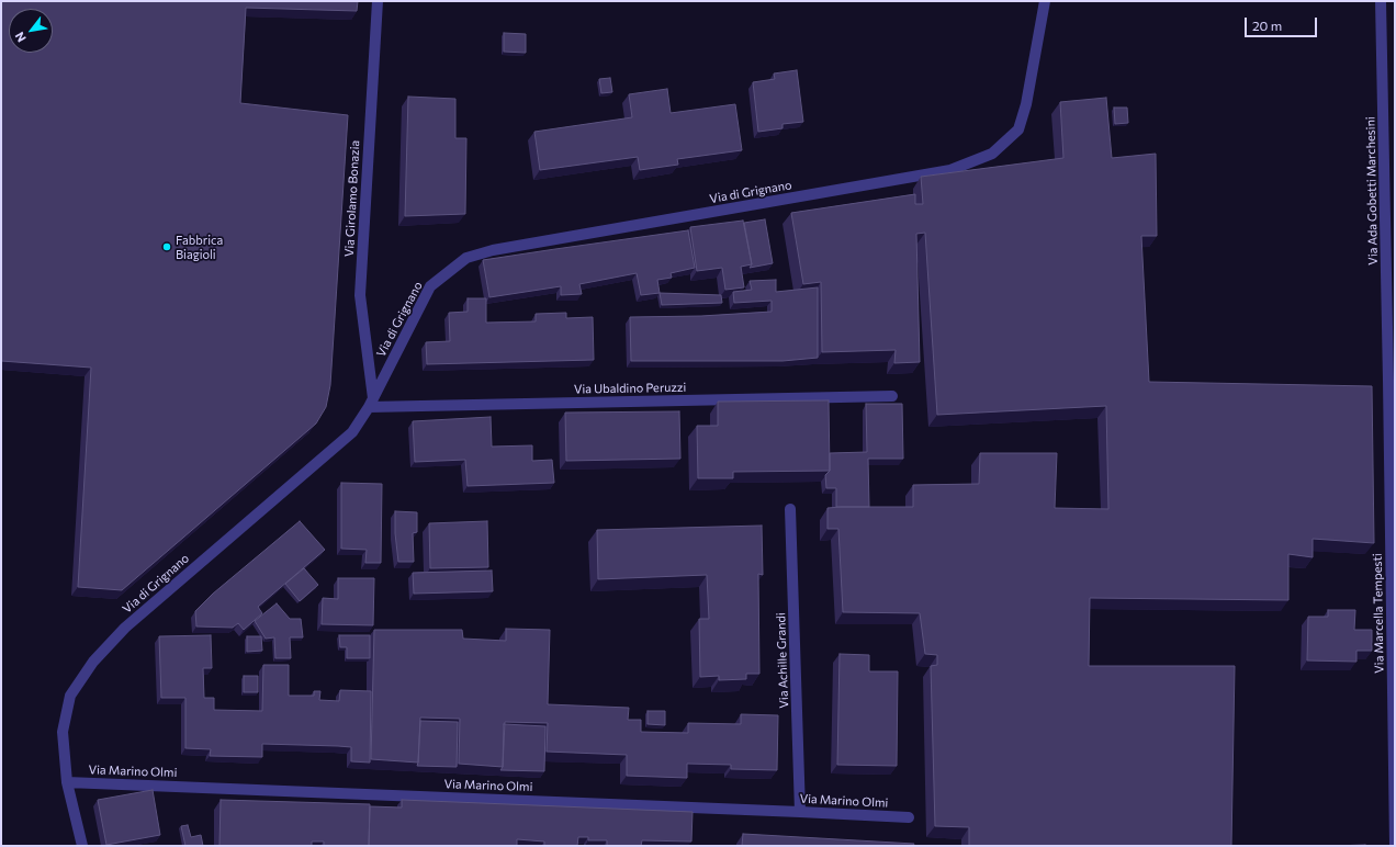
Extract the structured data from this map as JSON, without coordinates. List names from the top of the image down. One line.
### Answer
{"streets":{"street":["Via Ada Gobetti Marchesini","Via di Grignano","Via Girolamo Bonazia","Via Ubaldino Peruzzi","Via Marcella Tempesti","Via Achille Grandi","Via Marino Olmi"]},"crossings":[["Via Ada Gobetti Marchesini","Via Marcella Tempesti"],["Via di Grignano","Via Girolamo Bonazia"],["Via di Grignano","Via Ubaldino Peruzzi"],["Via di Grignano","Via Marino Olmi"],["Via Girolamo Bonazia","Via Ubaldino Peruzzi"],["Via Achille Grandi","Via Marino Olmi"]],"places":["Fabbrica Biagioli"],"scale_bar":"20 m","north":"bottom left"}
